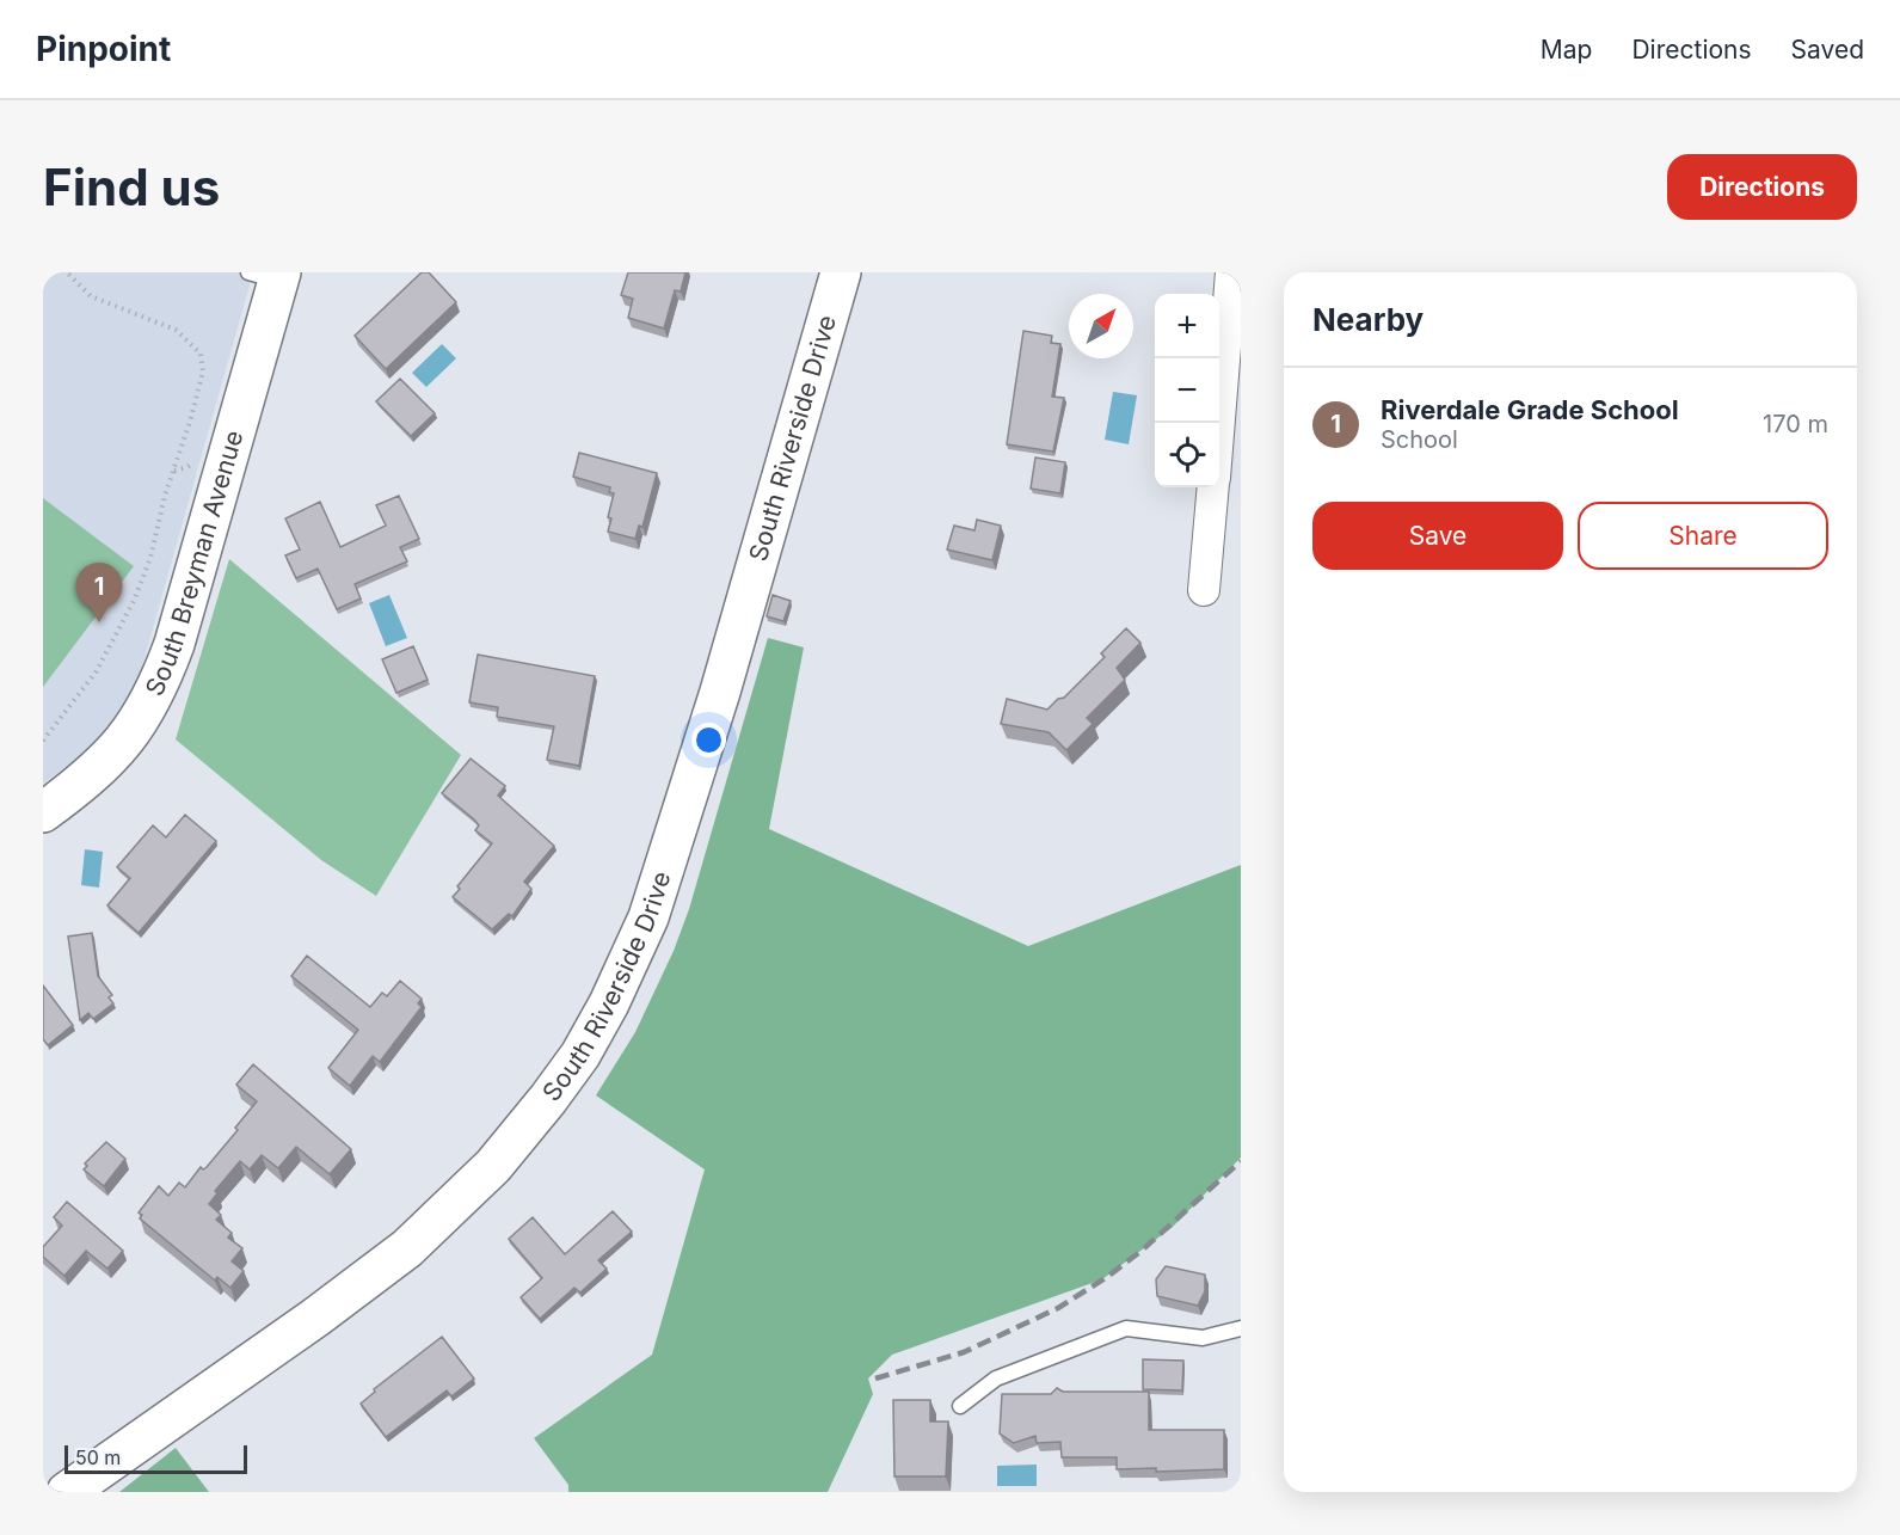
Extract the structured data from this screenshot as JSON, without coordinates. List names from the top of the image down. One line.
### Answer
{"streets":{"main road":["South Riverside Drive","South Breyman Avenue"]},"scale_bar":"50 m","north":"top right","page":{"header":"Pinpoint","nav":["Map","Directions","Saved"],"buttons":["Directions",["Save","Share"]],"title":"Find us","heading":"Nearby","map_buttons":["+","−"],"list":[{"mark":"1","name":"Riverdale Grade School","note":"School","value":"170 m"}],"pins":"1","scale":"50 m"}}
